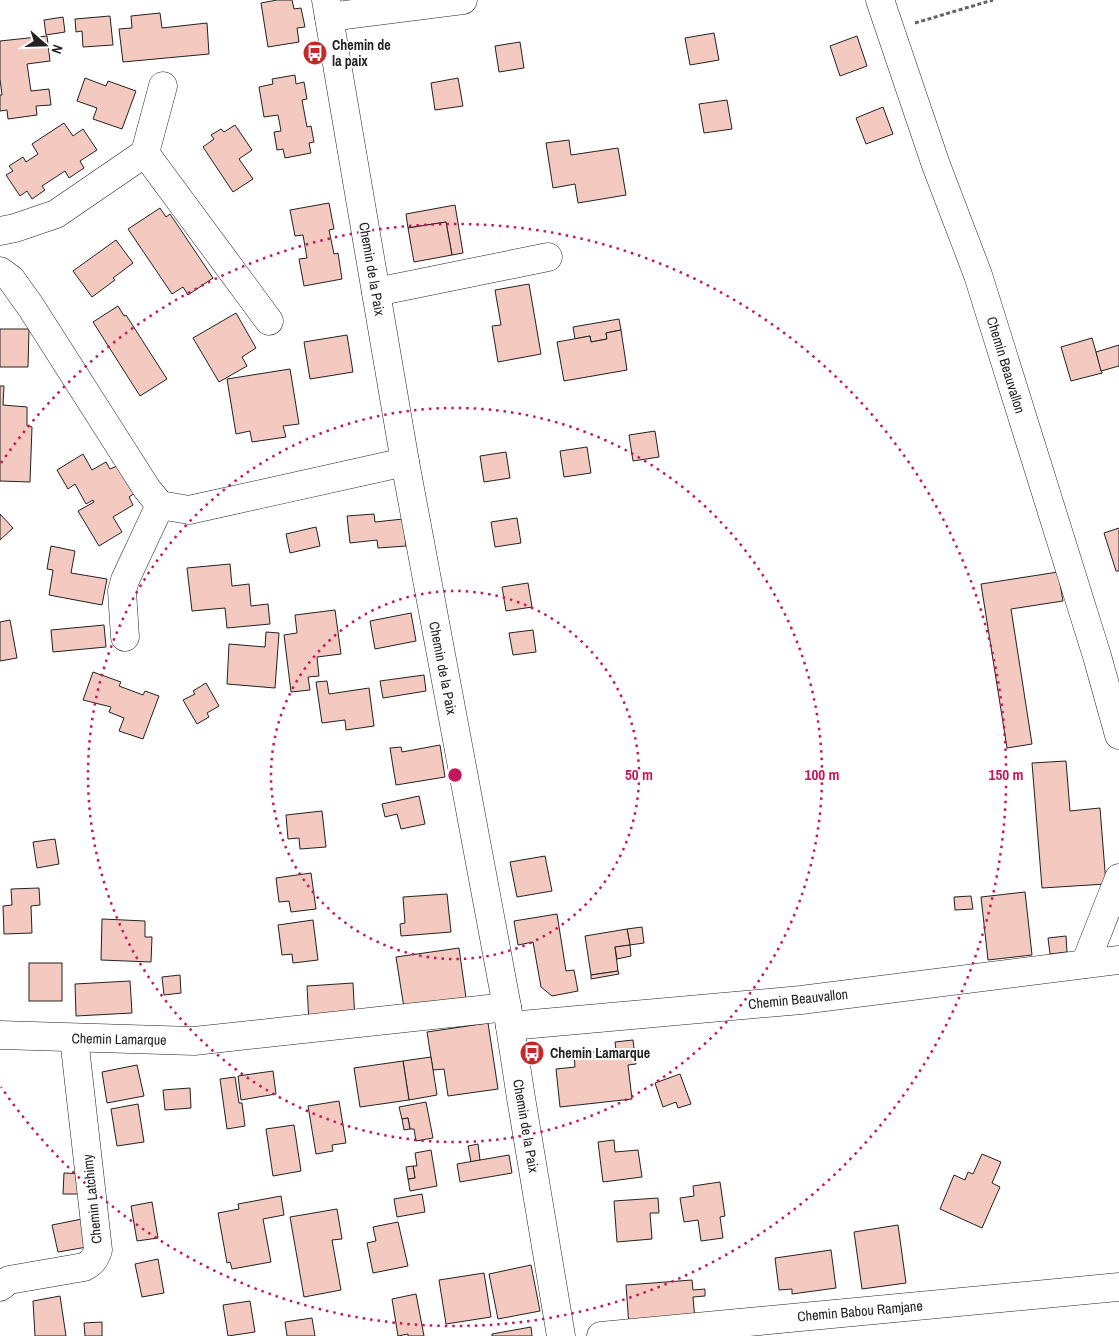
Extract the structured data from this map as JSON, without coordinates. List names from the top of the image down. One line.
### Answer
{"streets":{"street":["Chemin de la Paix","Chemin Beauvallon","Chemin Lamarque","Chemin Latchimy","Chemin Babou Ramjane"]},"crossings":[["Chemin de la Paix","Chemin Beauvallon"],["Chemin de la Paix","Chemin Lamarque"],["Chemin Beauvallon","Chemin Lamarque"],["Chemin Lamarque","Chemin Latchimy"]],"places":{"bus stop":["Chemin de la paix","Chemin Lamarque"]},"north":"right","rings":["50 m","100 m","150 m"]}
